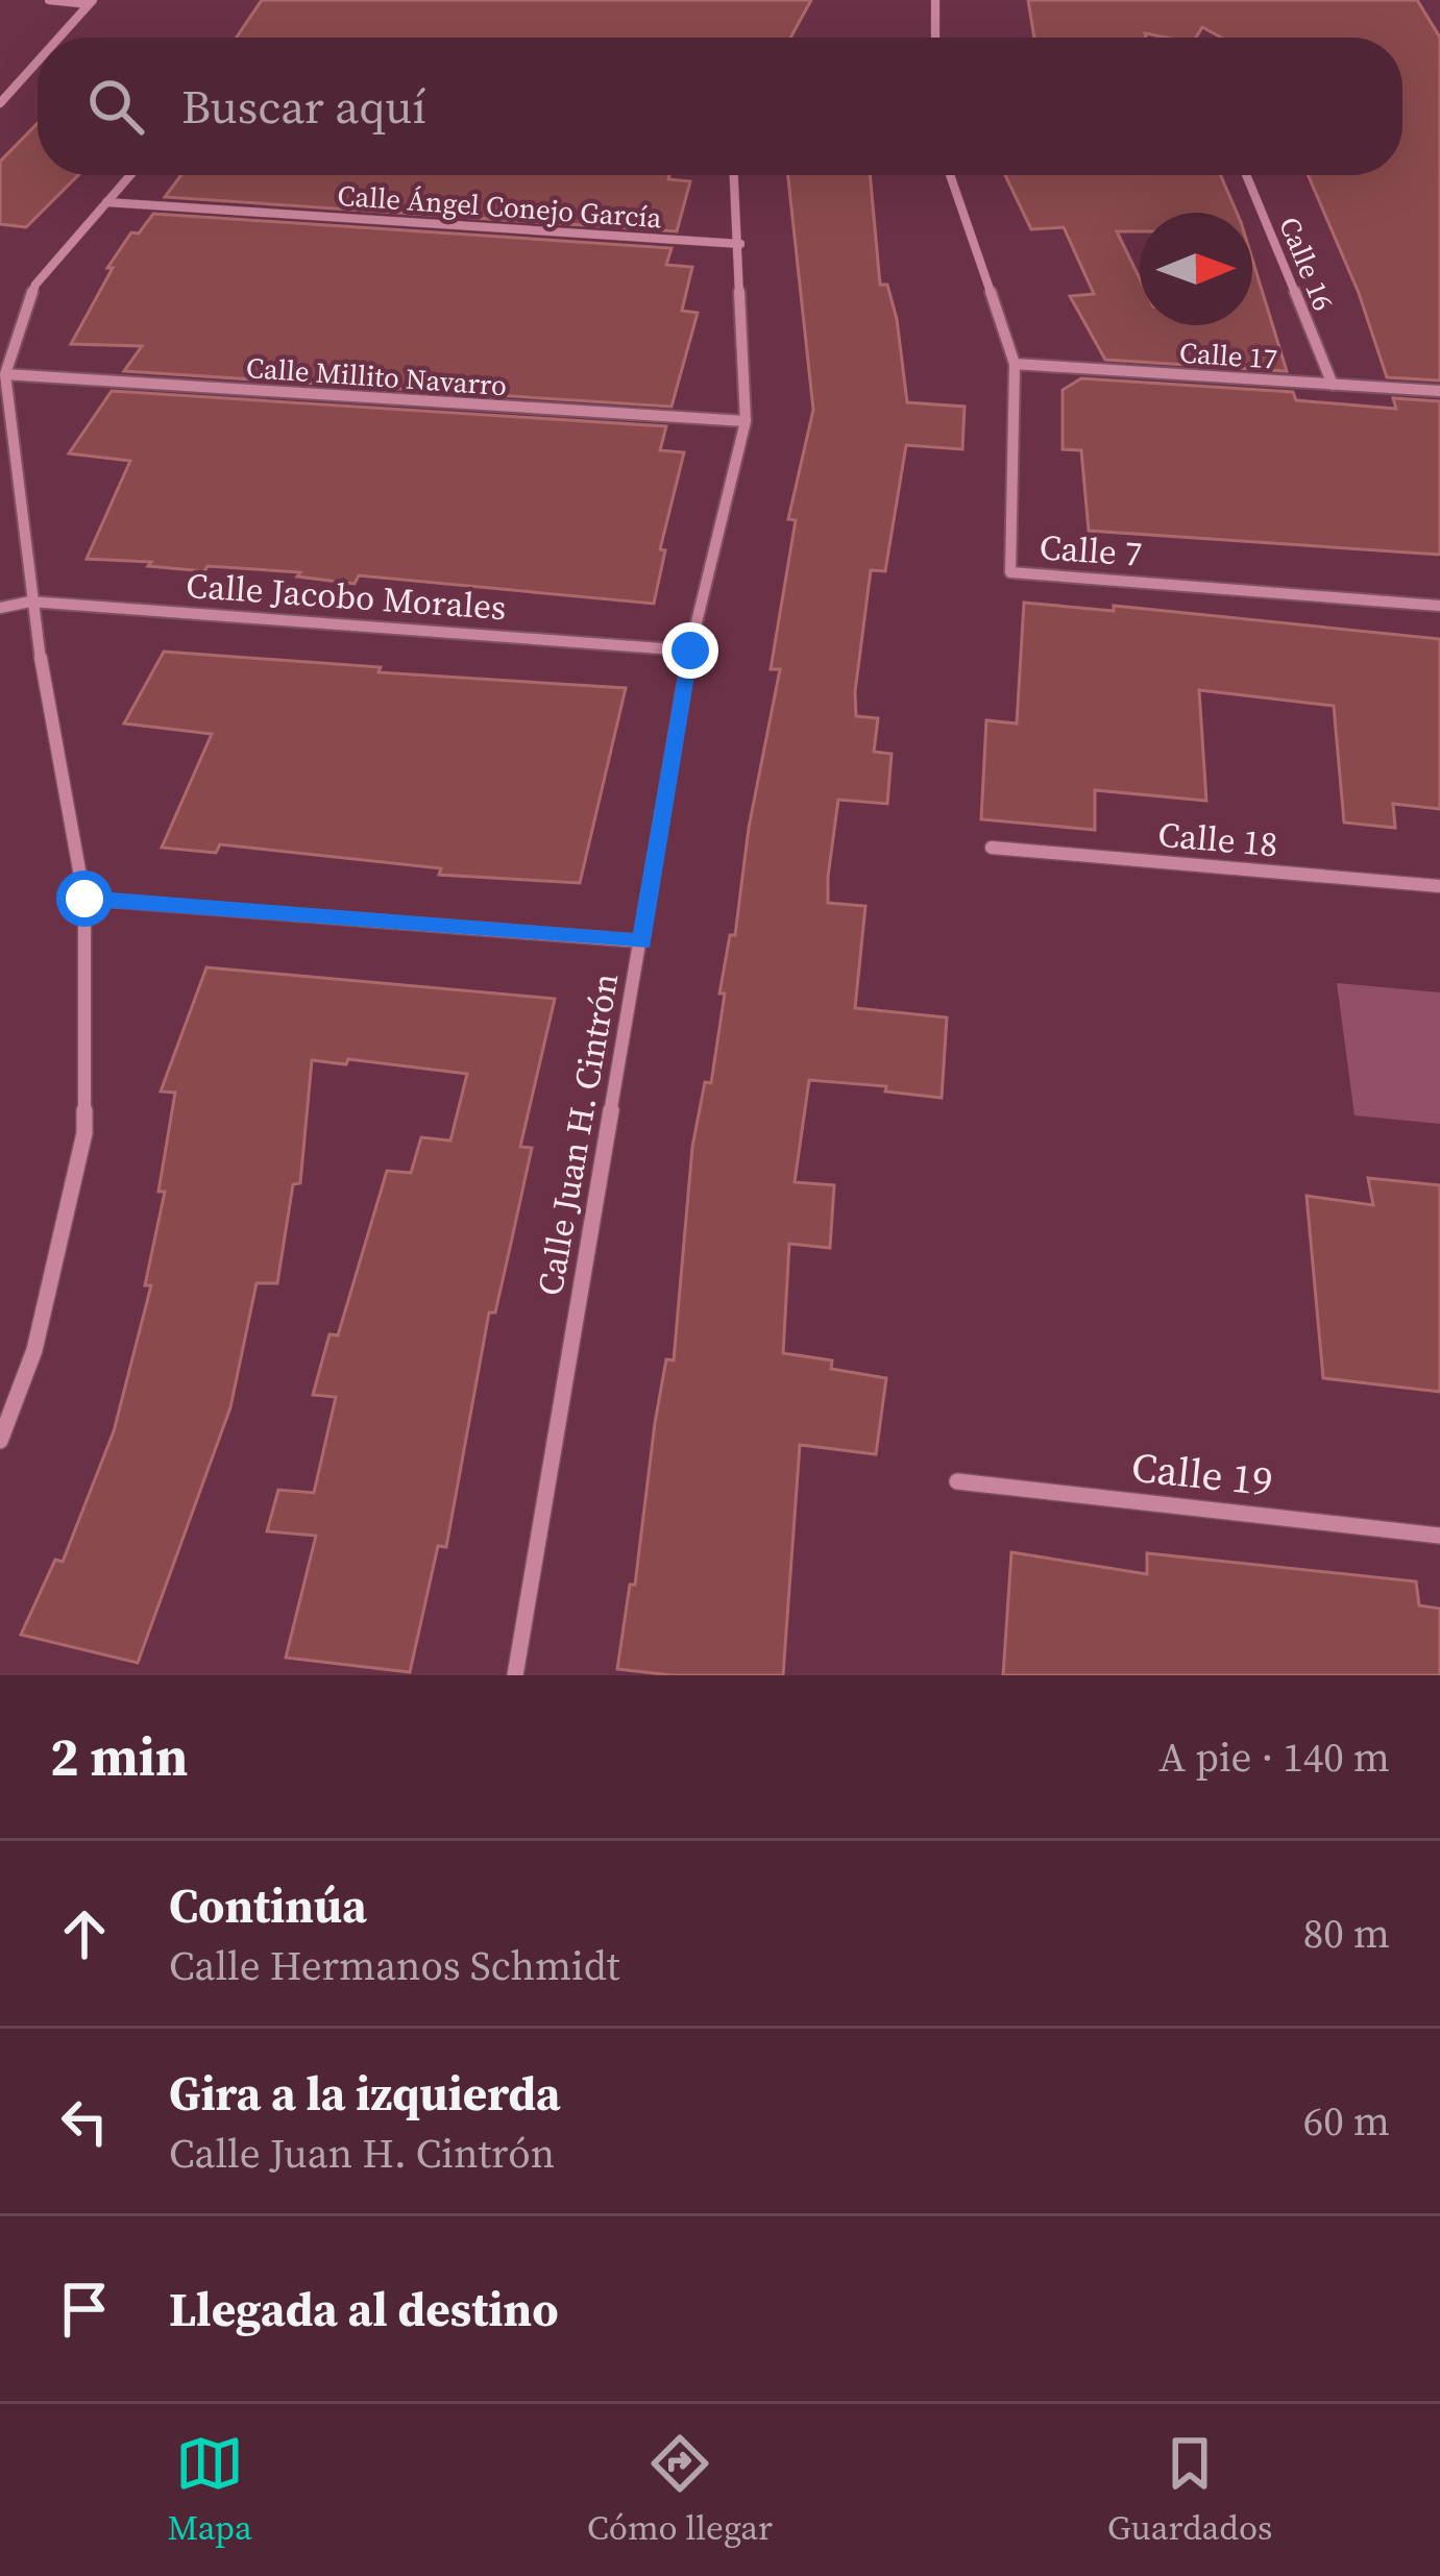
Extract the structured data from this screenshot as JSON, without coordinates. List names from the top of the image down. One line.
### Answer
{"streets":{"street":["Calle Ángel Conejo García","Calle 16","Calle 17","Calle Millito Navarro","Calle 7","Calle Jacobo Morales","Calle 18","Calle Juan H. Cintrón","Calle 19"]},"crossings":[["Calle Ángel Conejo García","Calle Juan H. Cintrón"],["Calle 16","Calle 17"],["Calle 17","Calle 7"],["Calle Millito Navarro","Calle Juan H. Cintrón"],["Calle Jacobo Morales","Calle Juan H. Cintrón"]],"north":"right","page":{"search":"Buscar aquí","heading":["2 min","A pie · 140 m"],"list":[["Continúa","Calle Hermanos Schmidt","80 m"],["Gira a la izquierda","Calle Juan H. Cintrón","60 m"],"Llegada al destino"],"nav":["Mapa","Cómo llegar","Guardados"]}}
